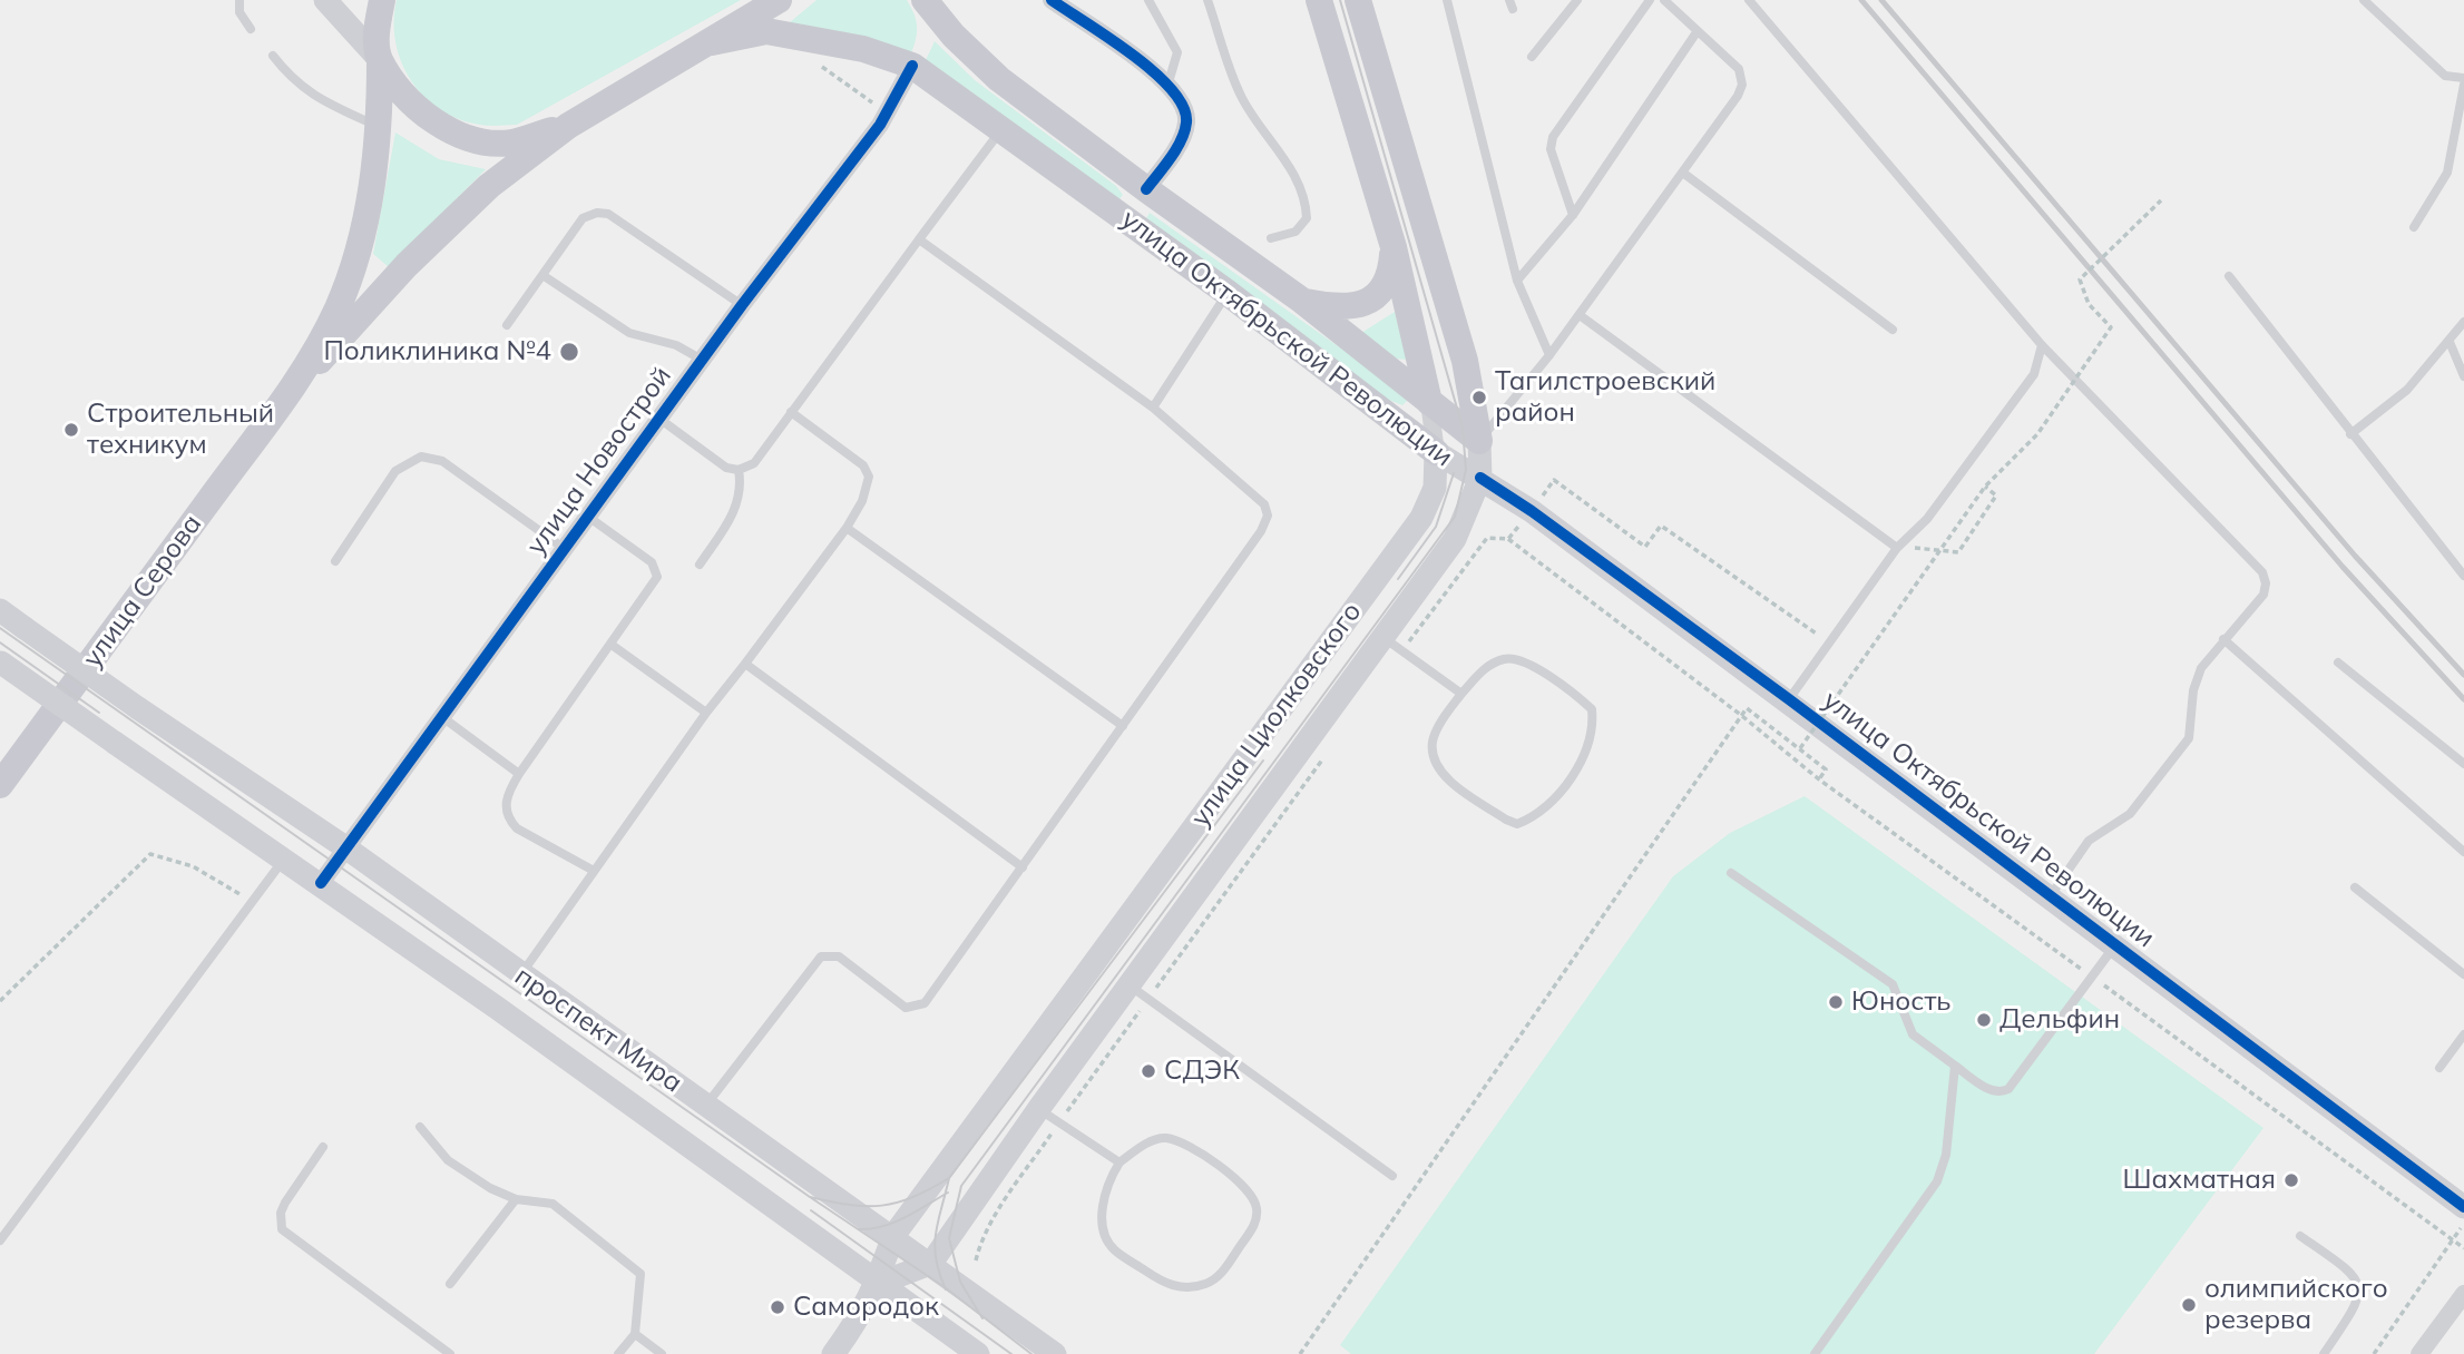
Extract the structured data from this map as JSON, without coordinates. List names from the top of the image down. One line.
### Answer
{"streets":{"main road":["улица Октябрьской Революции","улица Серова","улица Циолковского","проспект Мира"],"street":["улица Новострой"]},"crossings":[["улица Октябрьской Революции","улица Новострой"],["улица Октябрьской Революции","улица Циолковского"],["улица Новострой","проспект Мира"],["улица Циолковского","проспект Мира"]],"places":["Поликлиника №4","Тагилстроевский район","Строительный техникум","Юность","Дельфин","СДЭК","Шахматная","олимпийского резерва","Самородок"]}
